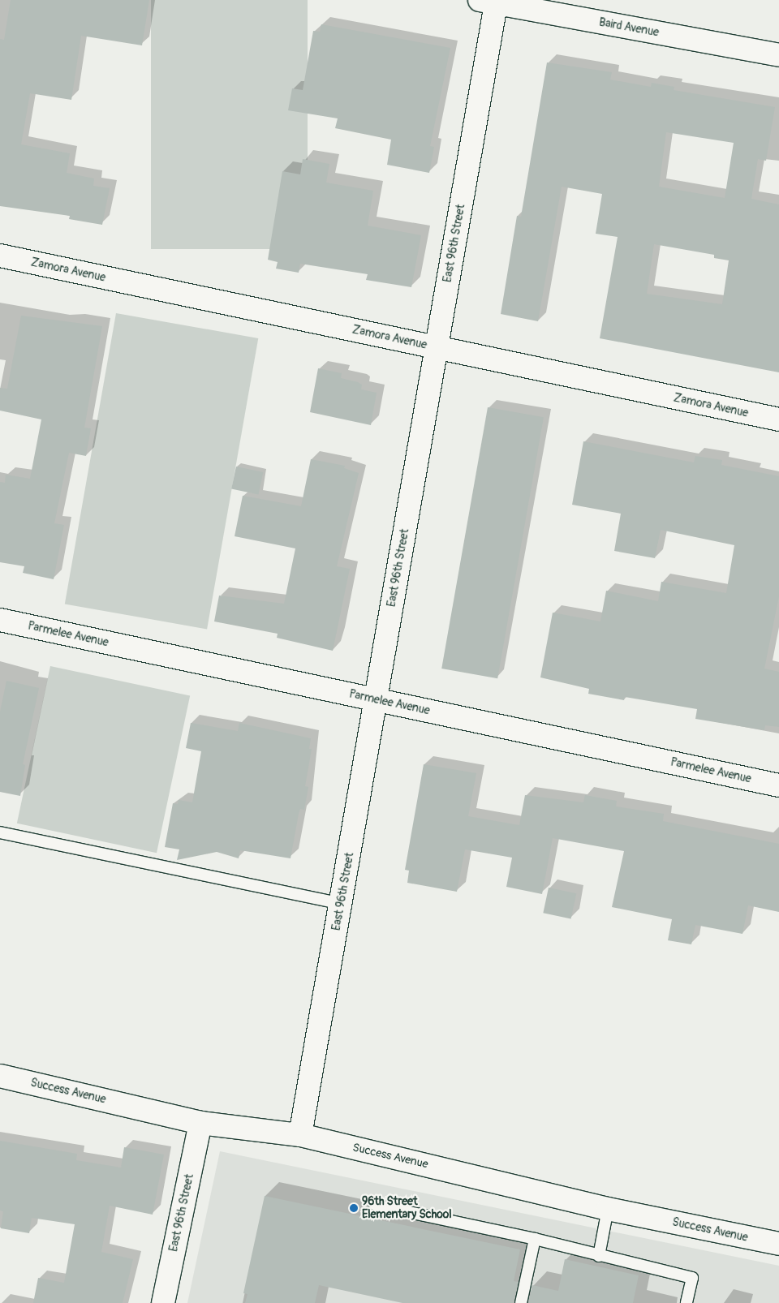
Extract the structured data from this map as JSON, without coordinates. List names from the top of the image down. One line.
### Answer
{"streets":{"street":["Baird Avenue","East 96th Street","Zamora Avenue","Parmelee Avenue","Success Avenue"]},"crossings":[["Baird Avenue","East 96th Street"],["East 96th Street","Zamora Avenue"],["East 96th Street","Parmelee Avenue"],["East 96th Street","Success Avenue"]],"places":["96th Street Elementary School"]}
